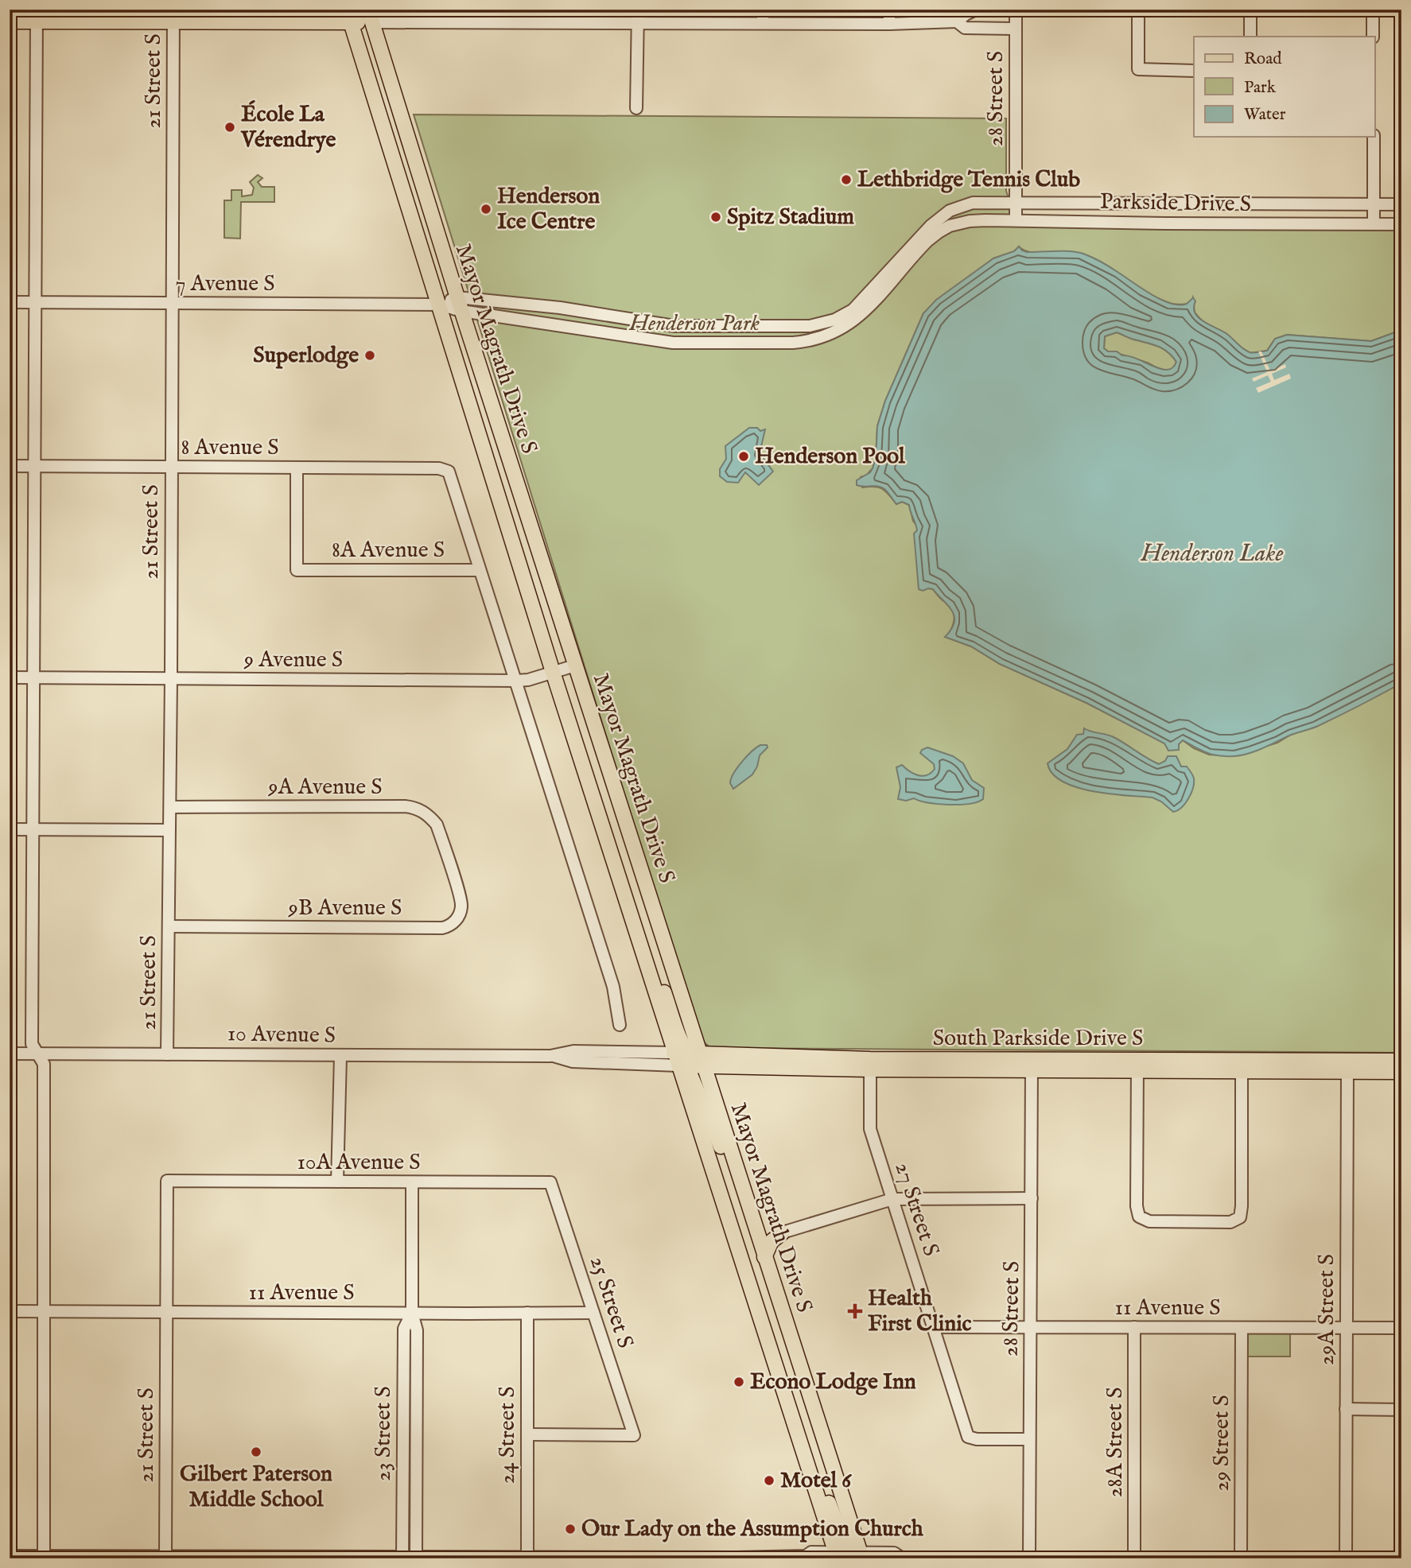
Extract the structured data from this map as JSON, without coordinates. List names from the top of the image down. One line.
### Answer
{"streets":{"main road":["Mayor Magrath Drive S","South Parkside Drive S"],"street":["21 Street S","28 Street S","Parkside Drive S","7 Avenue S","8 Avenue S","8A Avenue S","9 Avenue S","9A Avenue S","9B Avenue S","10 Avenue S","10A Avenue S","27 Street S","11 Avenue S","25 Street S","29A Street S","23 Street S","24 Street S","28A Street S","29 Street S"]},"crossings":[["21 Street S","7 Avenue S"],["21 Street S","8 Avenue S"],["21 Street S","9 Avenue S"],["21 Street S","9A Avenue S"],["21 Street S","9B Avenue S"],["21 Street S","10 Avenue S"],["21 Street S","10A Avenue S"],["21 Street S","11 Avenue S"],["28 Street S","Parkside Drive S"],["28 Street S","South Parkside Drive S"],["28 Street S","27 Street S"],["28 Street S","11 Avenue S"],["Parkside Drive S","7 Avenue S"],["Parkside Drive S","Mayor Magrath Drive S"],["7 Avenue S","Mayor Magrath Drive S"],["Mayor Magrath Drive S","9 Avenue S"],["Mayor Magrath Drive S","10 Avenue S"],["Mayor Magrath Drive S","South Parkside Drive S"],["8 Avenue S","8A Avenue S"],["9A Avenue S","9B Avenue S"],["10 Avenue S","South Parkside Drive S"],["South Parkside Drive S","27 Street S"],["South Parkside Drive S","29A Street S"],["10A Avenue S","25 Street S"],["10A Avenue S","23 Street S"],["27 Street S","11 Avenue S"],["11 Avenue S","25 Street S"],["11 Avenue S","29A Street S"],["11 Avenue S","23 Street S"],["11 Avenue S","24 Street S"],["11 Avenue S","28A Street S"],["11 Avenue S","29 Street S"],["25 Street S","24 Street S"]],"water":["Henderson Lake"],"parks":["Henderson Park"],"places":{"other":["École La Vérendrye","Lethbridge Tennis Club","Henderson Ice Centre","Spitz Stadium","Superlodge","Henderson Pool","Econo Lodge Inn","Gilbert Paterson Middle School","Motel 6","Our Lady on the Assumption Church"],"health":["Health First Clinic"]},"legend":["Road","Park","Water"]}
